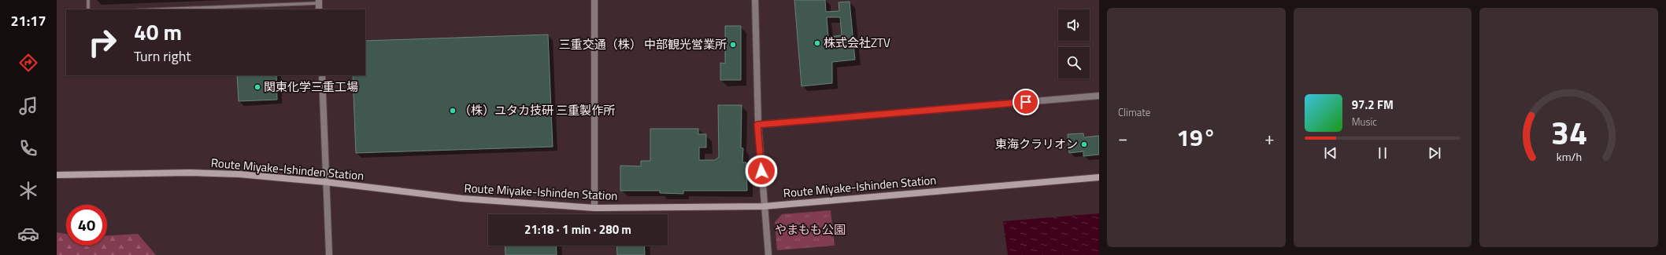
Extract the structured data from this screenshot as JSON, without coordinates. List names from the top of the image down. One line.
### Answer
{"streets":{"main road":["Route Miyake-Ishinden Station"]},"parks":["やまもも公園"],"places":["株式会社ZTV","三重交通（株） 中部観光営業所","関東化学三重工場","（株）ユタカ技研 三重製作所","東海クラリオン"],"page":{"tabs":"21:17","tile":"Climate","turn":["40 m","Turn right"],"song":["97.2 FM","Music"],"heat":["−","19°","+"],"limit":"40","trip":"21:18 · 1 min · 280 m","gauge":["34","km/h"]}}
